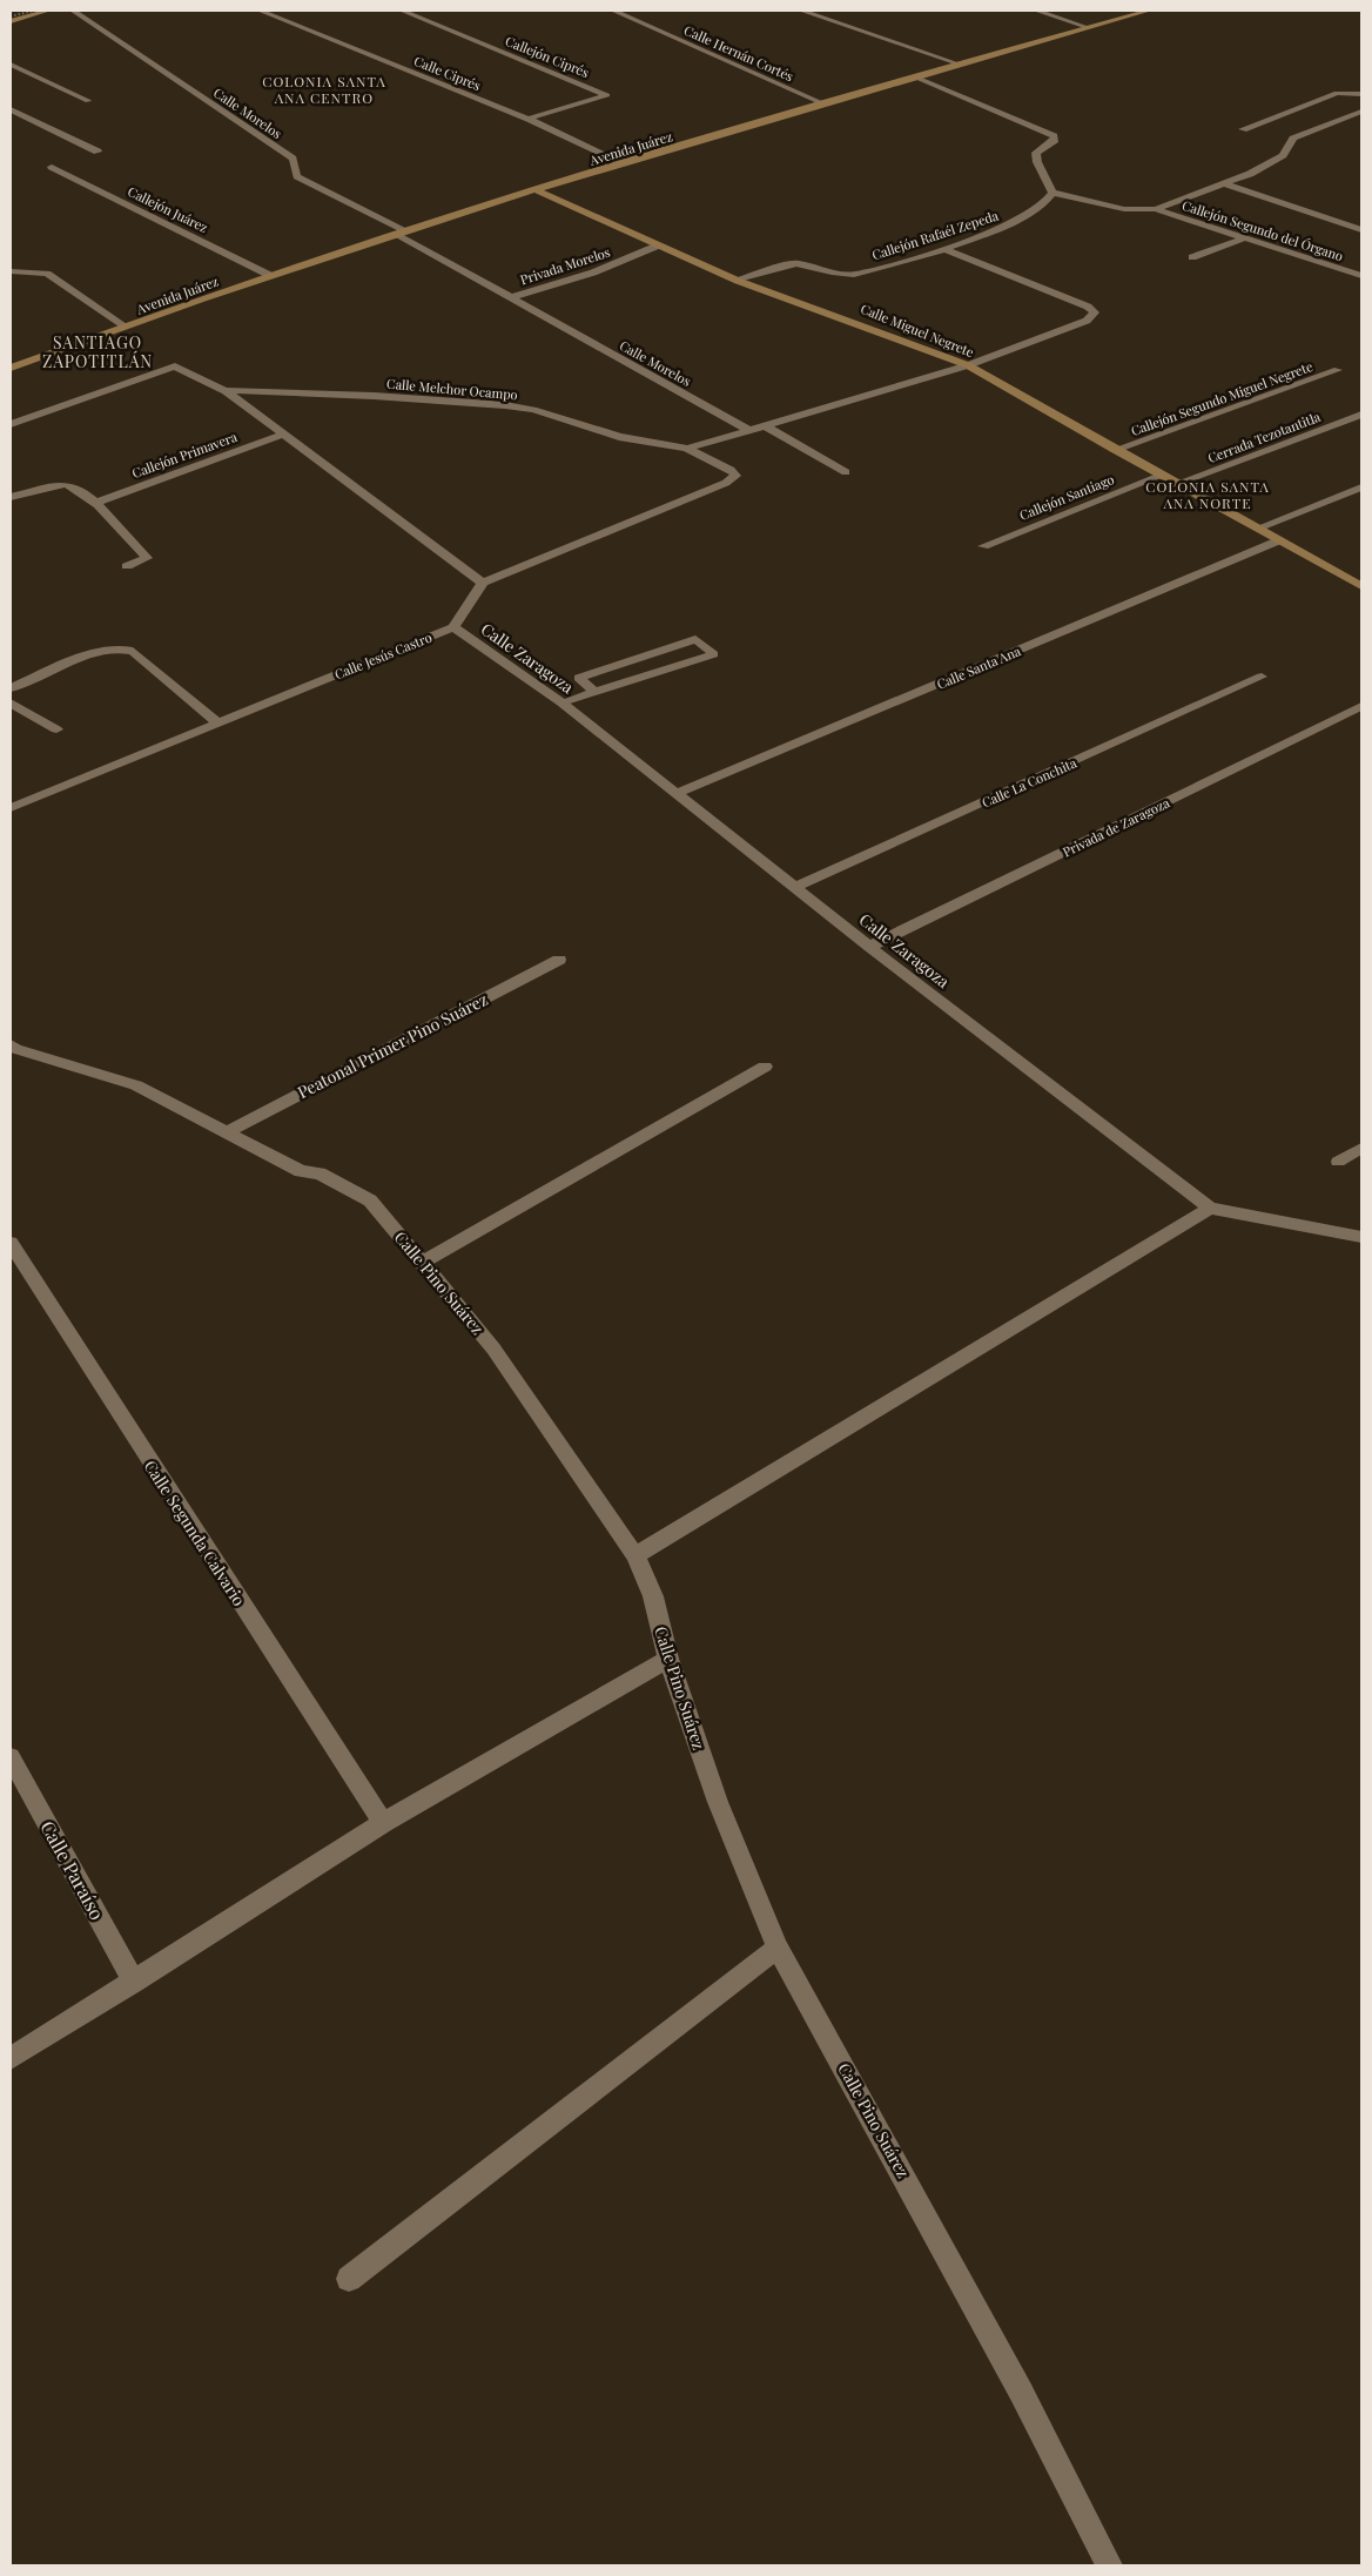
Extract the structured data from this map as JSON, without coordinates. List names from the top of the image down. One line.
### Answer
{"streets":{"street":["Calle Hernán Cortés","Callejón Ciprés","Calle Ciprés","Calle Morelos","Avenida Juárez","Callejón Juárez","Callejón Segundo del Órgano","Callejón Rafaél Zepeda","Privada Morelos","Calle Miguel Negrete","Calle Melchor Ocampo","Callejón Segundo Miguel Negrete","Cerrada Tezotantitla","Callejón Primavera","Callejón Santiago","Calle Jesús Castro","Calle Zaragoza","Calle Santa Ana","Calle La Conchita","Privada de Zaragoza","Peatonal Primer Pino Suárez","Calle Pino Suárez","Calle Segunda Calvario","Calle Paraíso"]},"crossings":[["Calle Hernán Cortés","Avenida Juárez"],["Callejón Ciprés","Calle Ciprés"],["Calle Ciprés","Avenida Juárez"],["Calle Morelos","Avenida Juárez"],["Calle Morelos","Privada Morelos"],["Avenida Juárez","Callejón Juárez"],["Avenida Juárez","Calle Miguel Negrete"],["Callejón Rafaél Zepeda","Calle Miguel Negrete"],["Privada Morelos","Calle Miguel Negrete"],["Calle Miguel Negrete","Callejón Segundo Miguel Negrete"],["Calle Miguel Negrete","Cerrada Tezotantitla"],["Calle Miguel Negrete","Callejón Santiago"],["Calle Miguel Negrete","Calle Santa Ana"],["Calle Jesús Castro","Calle Zaragoza"],["Calle Zaragoza","Calle Santa Ana"],["Calle Zaragoza","Calle La Conchita"],["Calle Zaragoza","Privada de Zaragoza"],["Peatonal Primer Pino Suárez","Calle Pino Suárez"]],"districts":["COLONIA SANTA ANA CENTRO","SANTIAGO ZAPOTITLÁN","COLONIA SANTA ANA NORTE"]}
